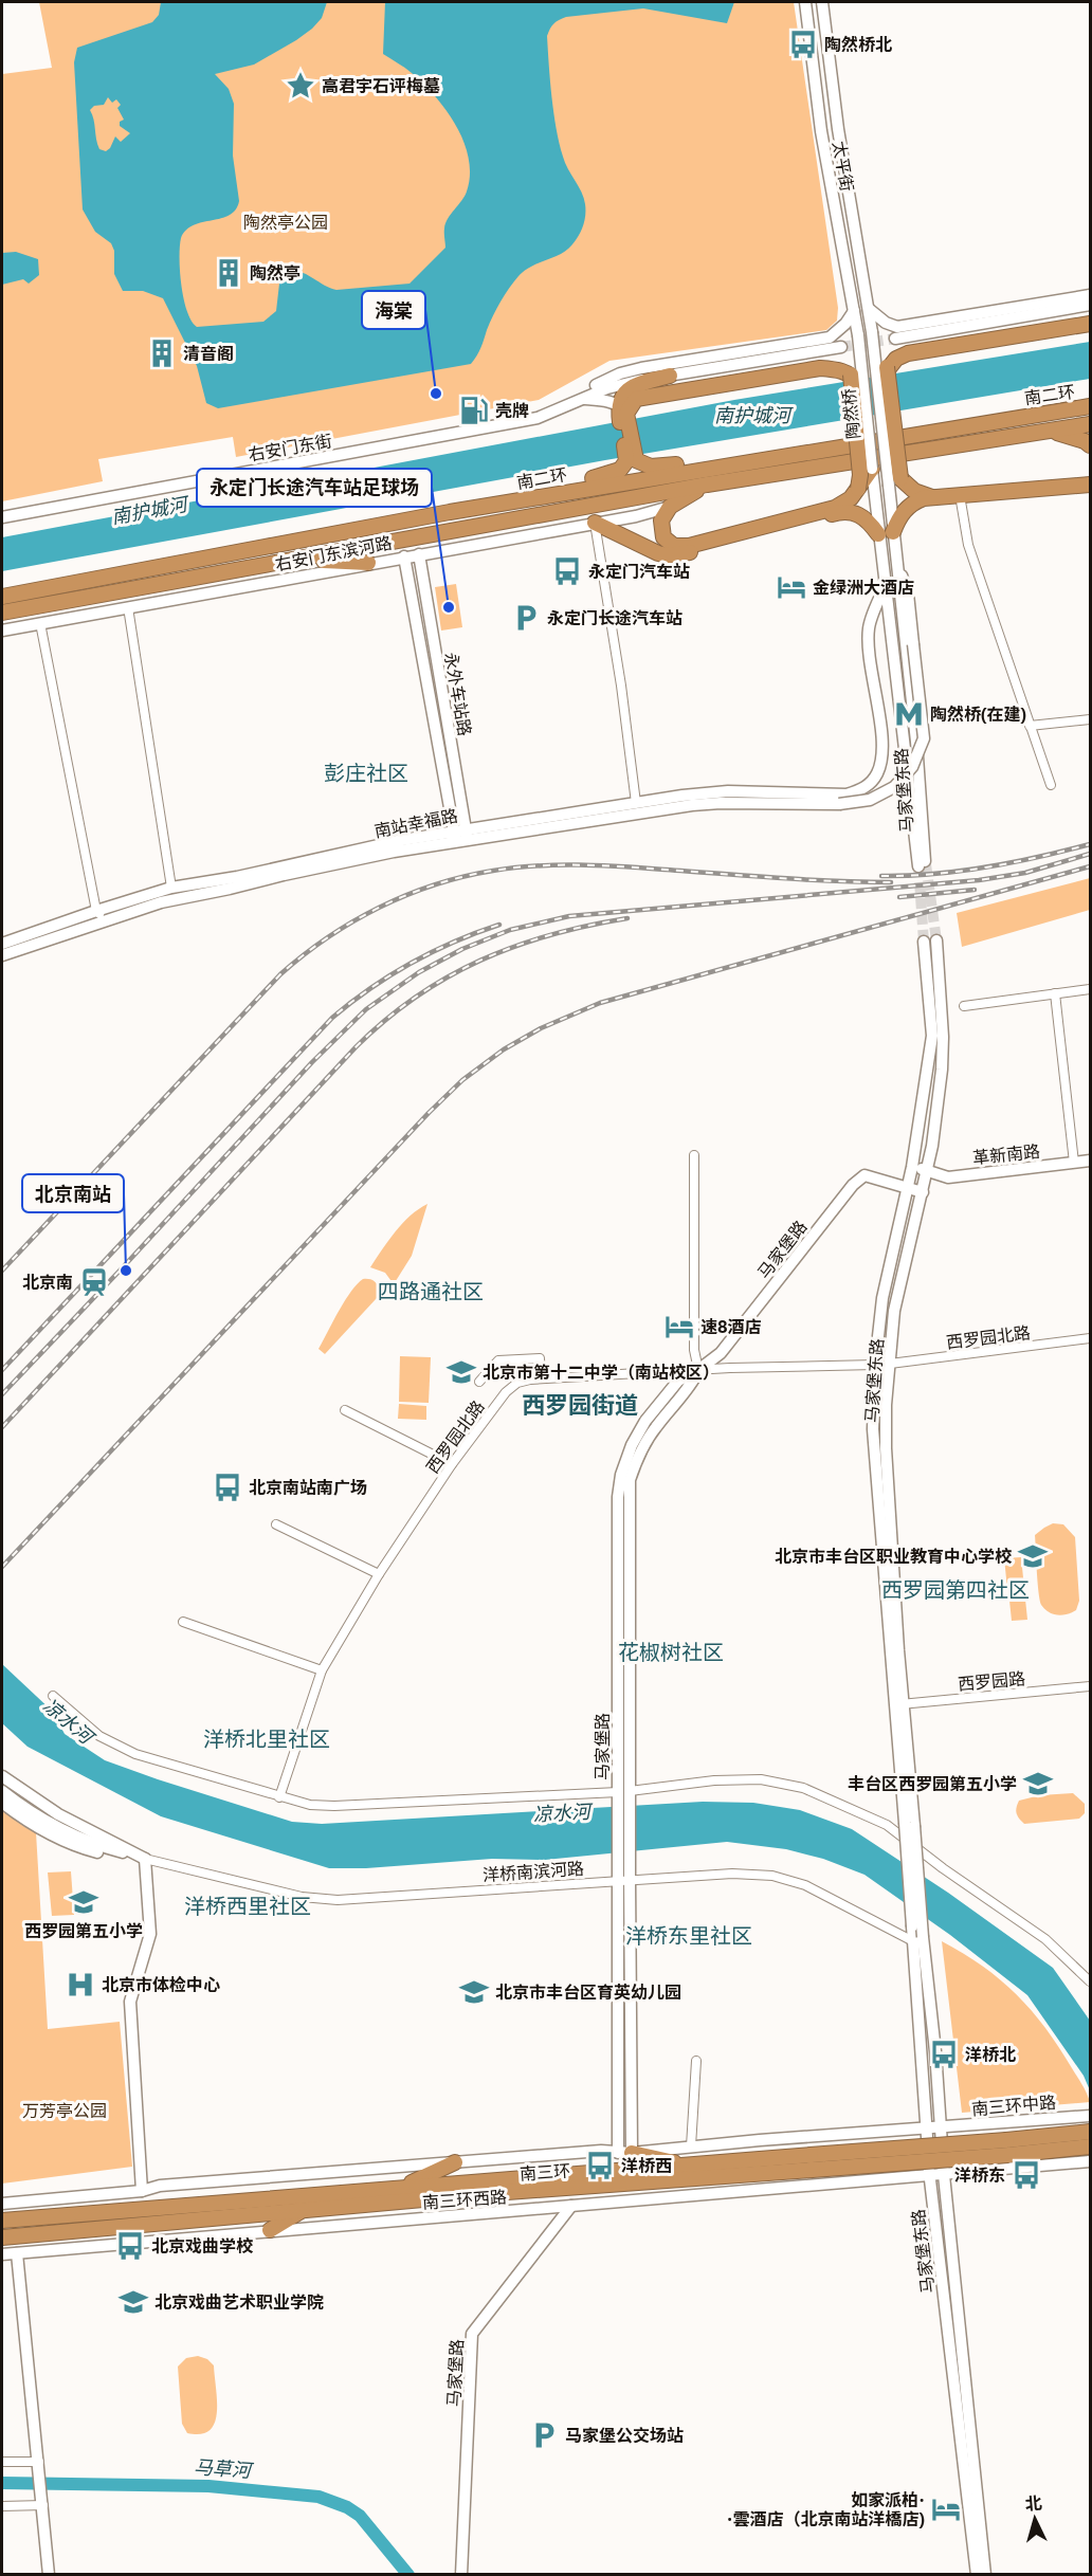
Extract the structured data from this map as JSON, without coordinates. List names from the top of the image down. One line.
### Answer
{"streets":{"highway":["南二环","南三环"],"street":["太平街","陶然桥","右安门东街","右安门东滨河路","永外车站路","马家堡东路","南站幸福路","革新南路","马家堡路","西罗园北路","西罗园路","洋桥南滨河路","南三环中路","南三环西路"]},"crossings":[["太平街","陶然桥"],["陶然桥","马家堡东路"],["右安门东滨河路","永外车站路"],["永外车站路","南站幸福路"],["马家堡东路","南站幸福路"],["马家堡东路","革新南路"],["马家堡东路","马家堡路"],["马家堡东路","西罗园北路"],["马家堡东路","西罗园路"],["马家堡东路","洋桥南滨河路"],["马家堡东路","南三环中路"],["马家堡东路","南三环西路"],["马家堡路","西罗园北路"],["马家堡路","洋桥南滨河路"],["马家堡路","南三环西路"]],"districts":["彭庄社区","四路通社区","西罗园街道","西罗园第四社区","花椒树社区","洋桥北里社区","洋桥西里社区","洋桥东里社区"],"water":["南护城河","凉水河","马草河"],"parks":["陶然亭公园","万芳亭公园"],"places":{"bus stop":["陶然桥北","永定门汽车站","北京南站南广场","洋桥北","洋桥西","洋桥东","北京戏曲学校"],"place":["高君宇石评梅墓"],"building":["陶然亭","清音阁"],"other":["海棠","永定门长途汽车站足球场","北京南站"],"fuel station":["壳牌"],"hotel":["金绿洲大酒店","速8酒店","如家派柏· ·雲酒店（北京南站洋橋店)"],"parking":["永定门长途汽车站","马家堡公交场站"],"metro station":["陶然桥(在建)"],"station":["北京南"],"school or university":["北京市第十二中学（南站校区）","北京市丰台区职业教育中心学校","丰台区西罗园第五小学","西罗园第五小学","北京市丰台区育英幼儿园","北京戏曲艺术职业学院"],"hospital":["北京市体检中心"]},"north":"top"}
